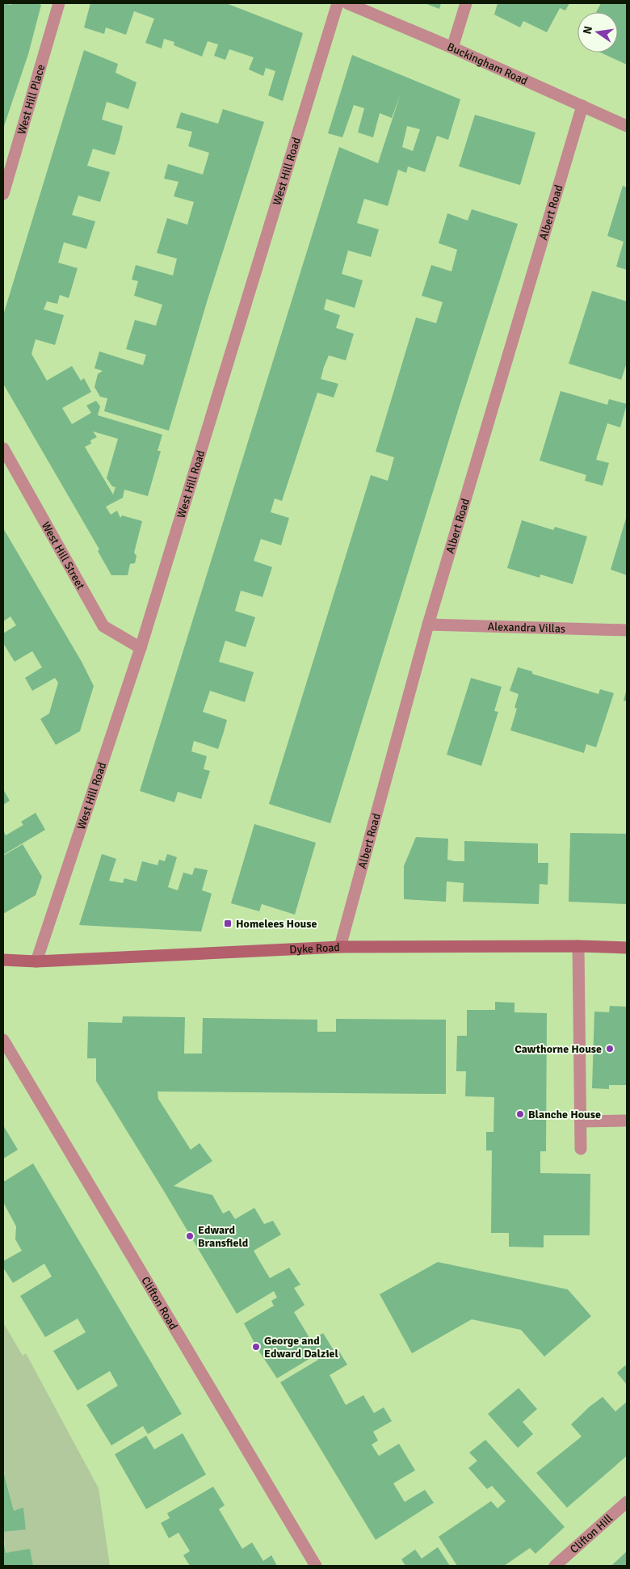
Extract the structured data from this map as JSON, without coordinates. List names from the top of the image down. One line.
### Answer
{"streets":{"main road":["Dyke Road"],"street":["Buckingham Road","West Hill Place","West Hill Road","Albert Road","West Hill Street","Alexandra Villas","Clifton Road","Clifton Hill"]},"crossings":[["Buckingham Road","Albert Road"],["West Hill Road","West Hill Street"],["West Hill Road","Dyke Road"],["Albert Road","Alexandra Villas"],["Albert Road","Dyke Road"]],"places":{"transit":["Homelees House"],"other":["Cawthorne House","Blanche House","Edward Bransfield","George and Edward Dalziel"]},"north":"left"}
